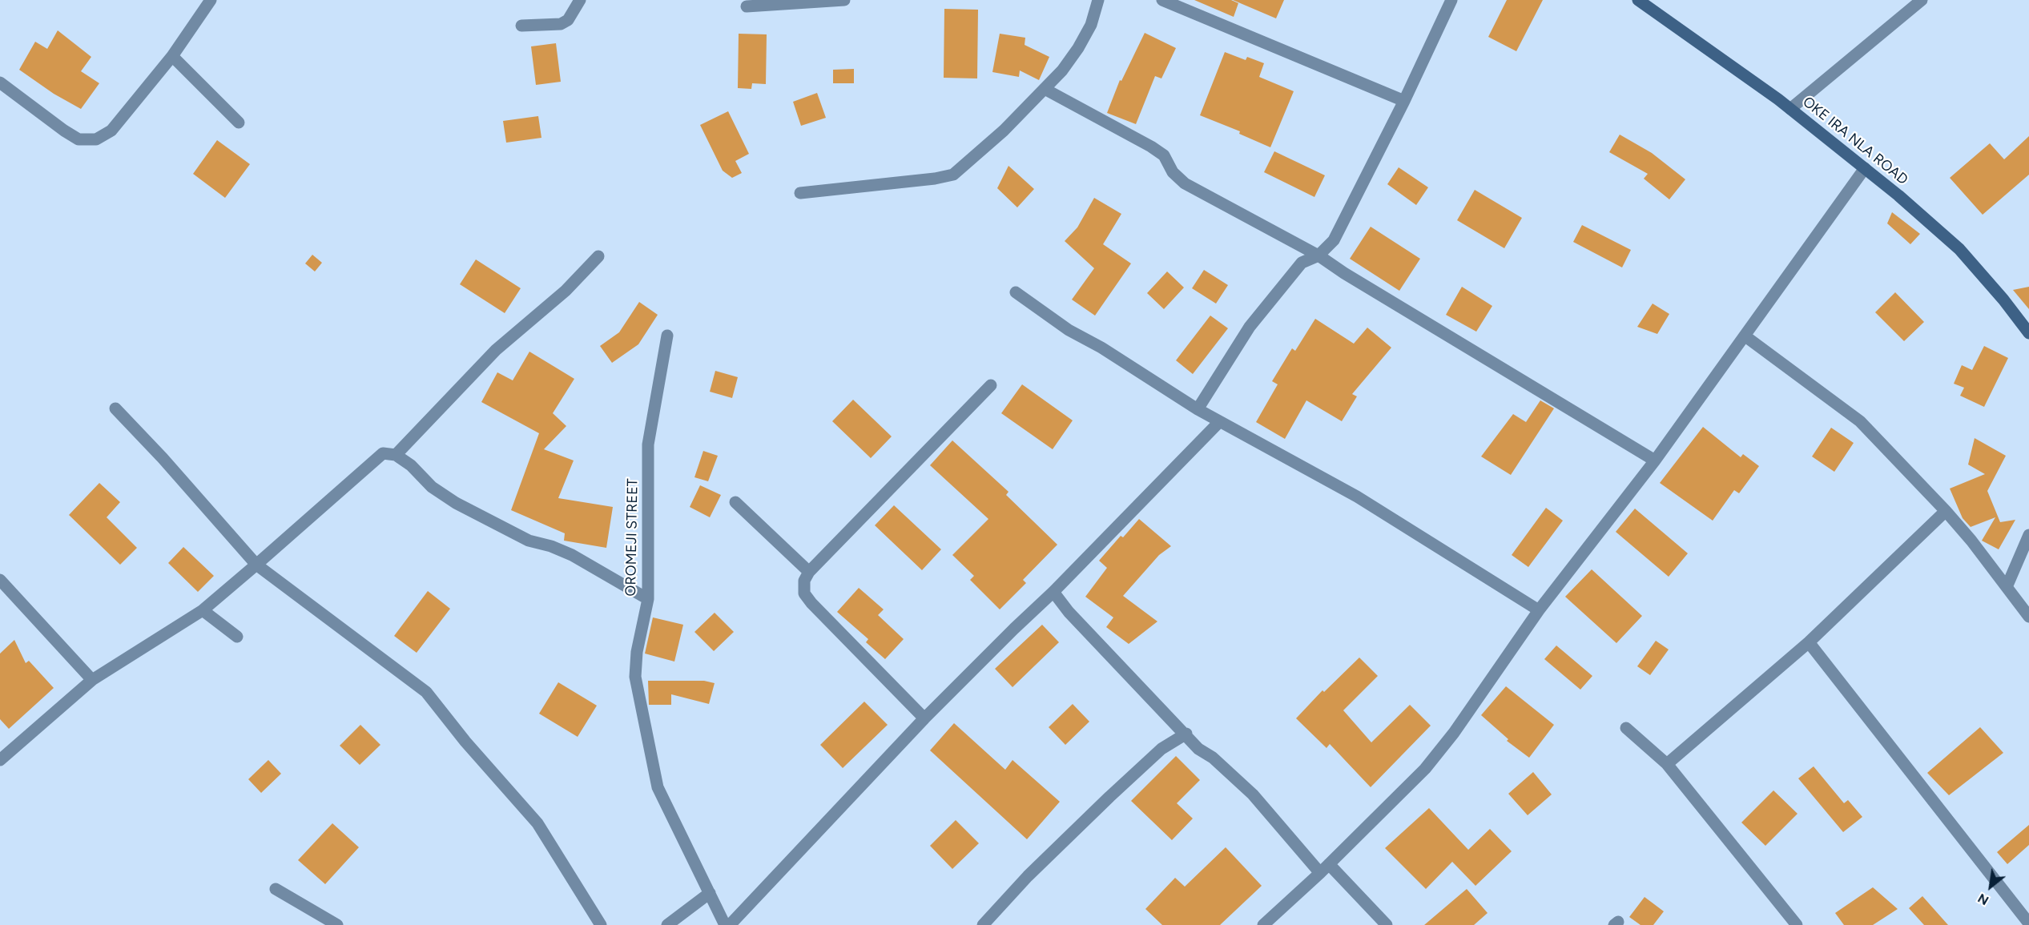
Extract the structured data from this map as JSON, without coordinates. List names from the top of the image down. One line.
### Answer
{"streets":{"street":["OKE IRA NLA ROAD","OROMEJI STREET"]},"north":"bottom left"}
